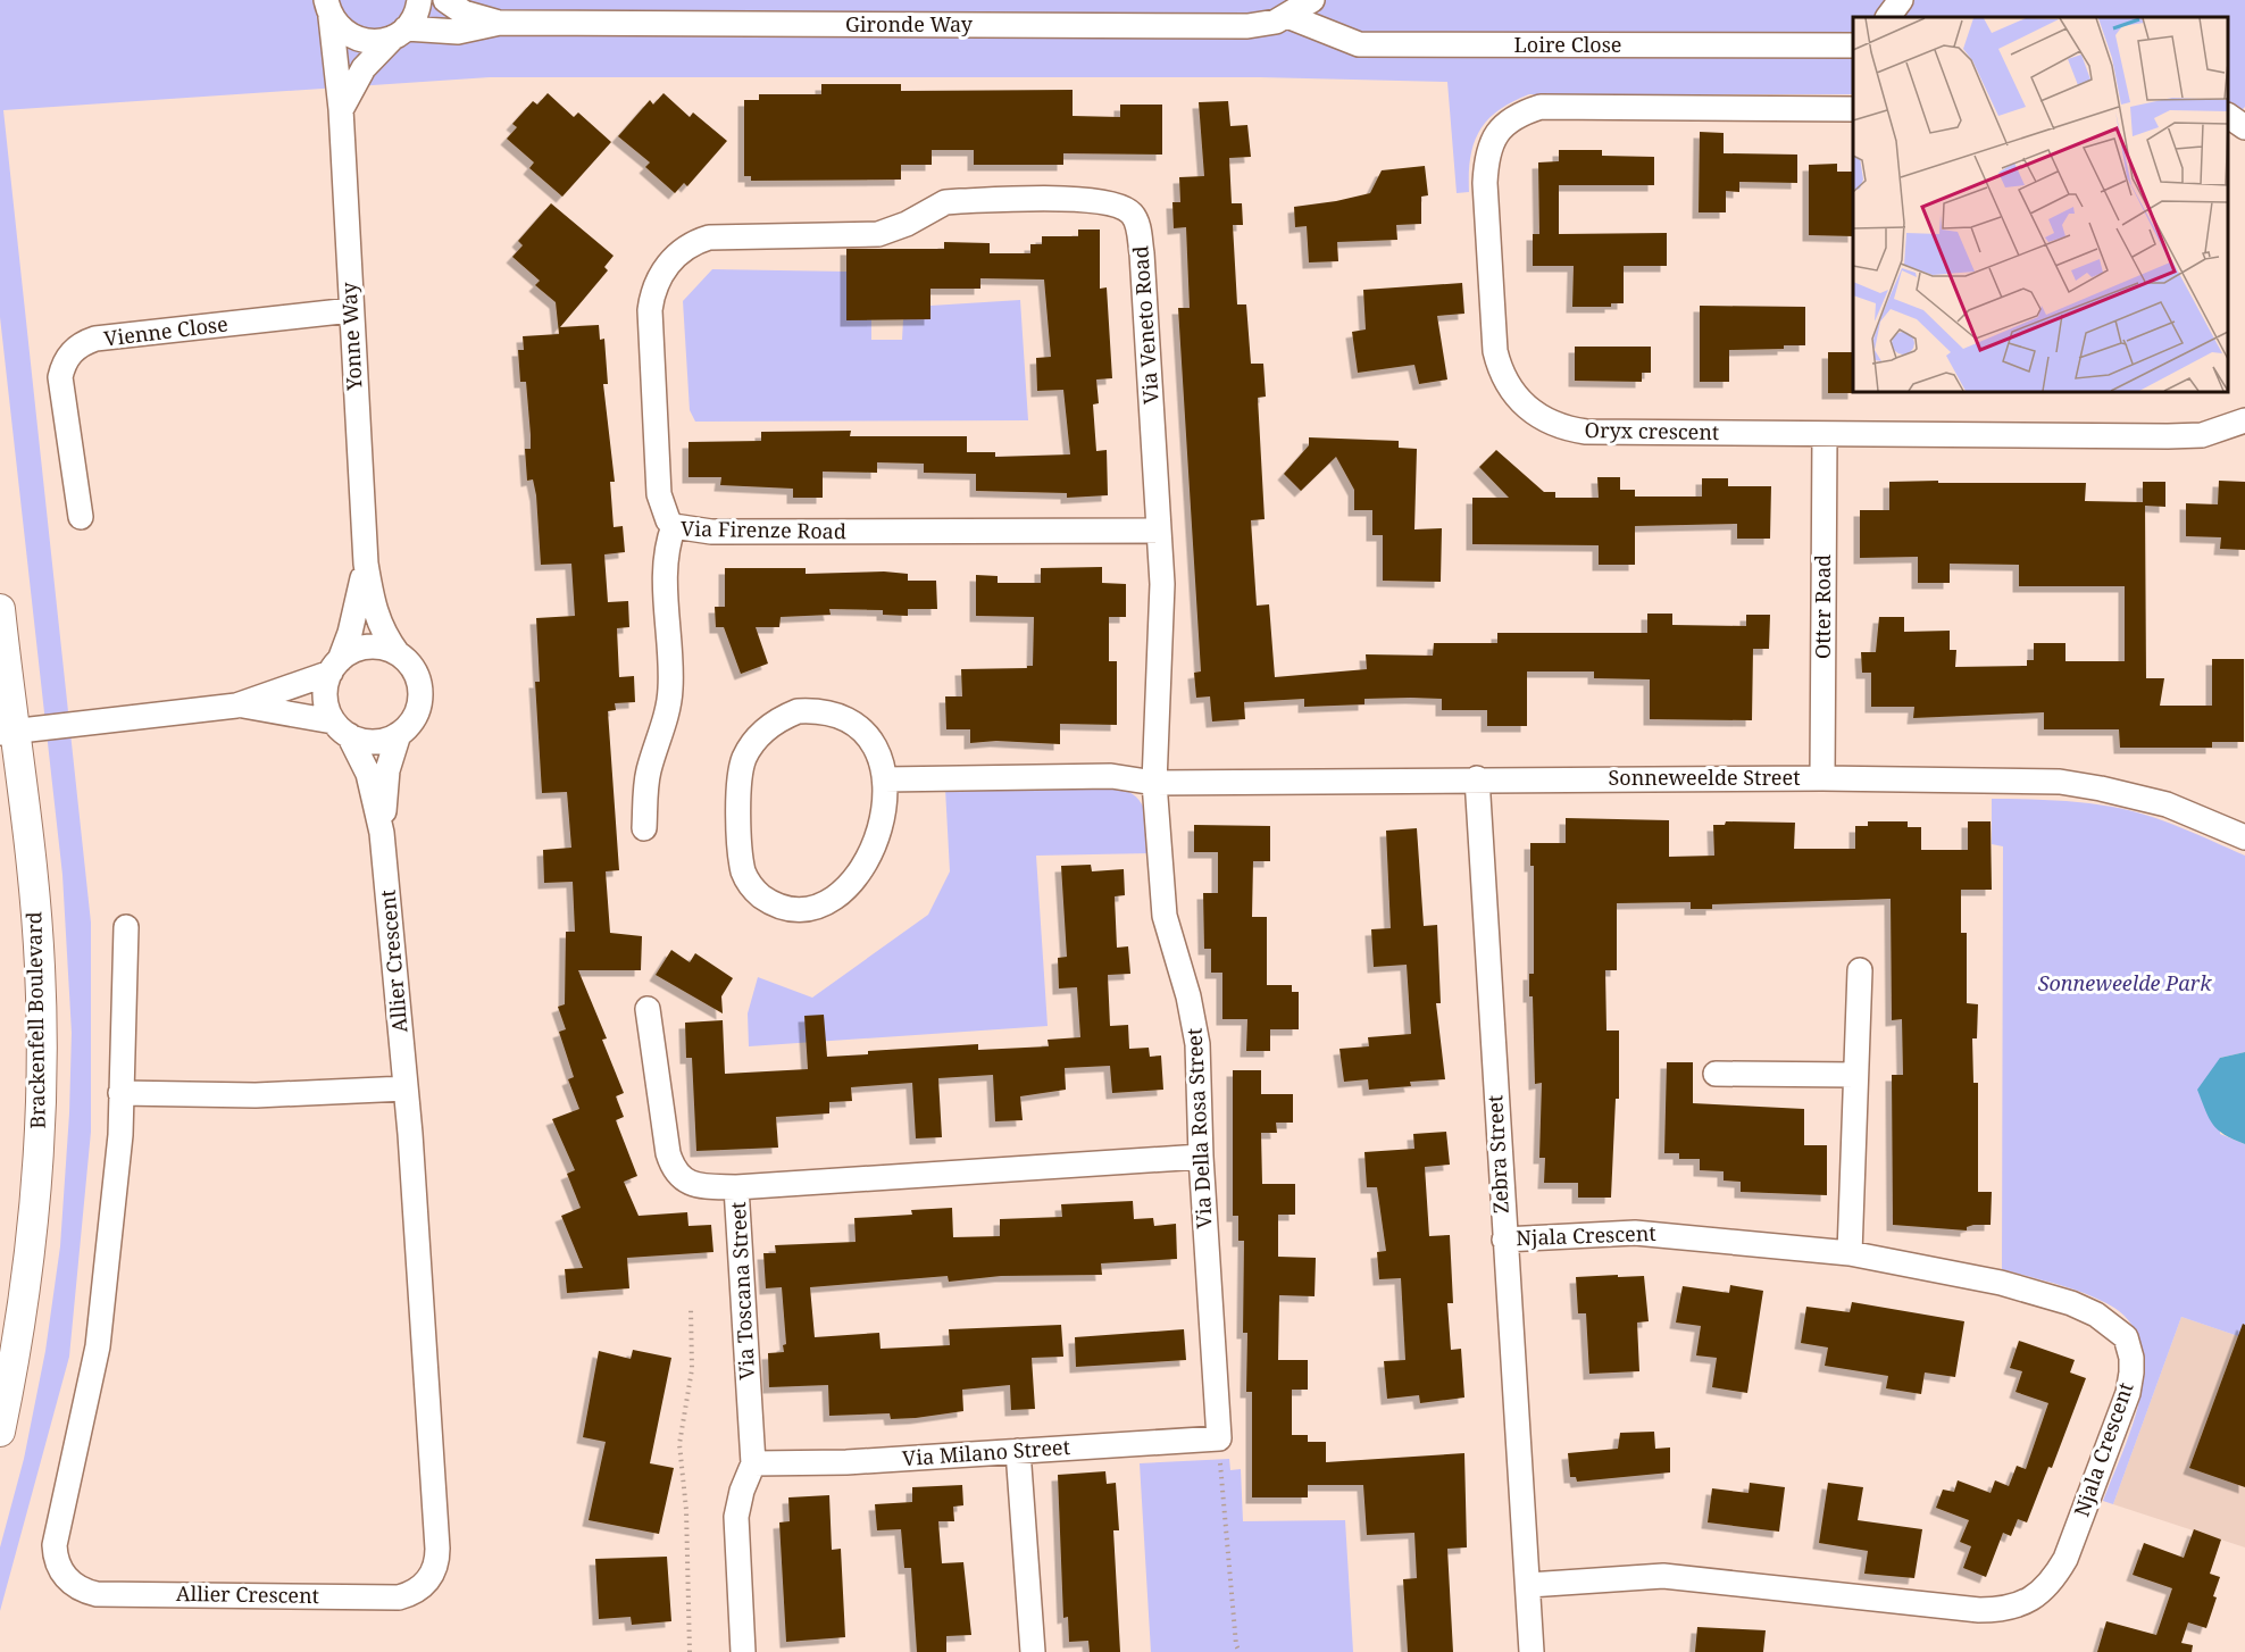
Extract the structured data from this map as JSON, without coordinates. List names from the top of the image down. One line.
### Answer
{"streets":{"street":["Gironde Way","Loire Close","Via Veneto Road","Vienne Close","Yonne Way","Oryx crescent","Via Firenze Road","Otter Road","Sonneweelde Street","Allier Crescent","Brackenfell Boulevard","Via Della Rosa Street","Zebra Street","Njala Crescent","Via Toscana Street","Via Milano Street"]},"crossings":[["Gironde Way","Loire Close"],["Via Veneto Road","Via Firenze Road"],["Via Veneto Road","Sonneweelde Street"],["Via Veneto Road","Via Della Rosa Street"],["Vienne Close","Yonne Way"],["Yonne Way","Allier Crescent"],["Oryx crescent","Otter Road"],["Otter Road","Sonneweelde Street"],["Sonneweelde Street","Via Della Rosa Street"],["Sonneweelde Street","Zebra Street"],["Via Della Rosa Street","Via Toscana Street"],["Via Della Rosa Street","Via Milano Street"],["Zebra Street","Njala Crescent"],["Via Toscana Street","Via Milano Street"]],"parks":["Sonneweelde Park"]}
